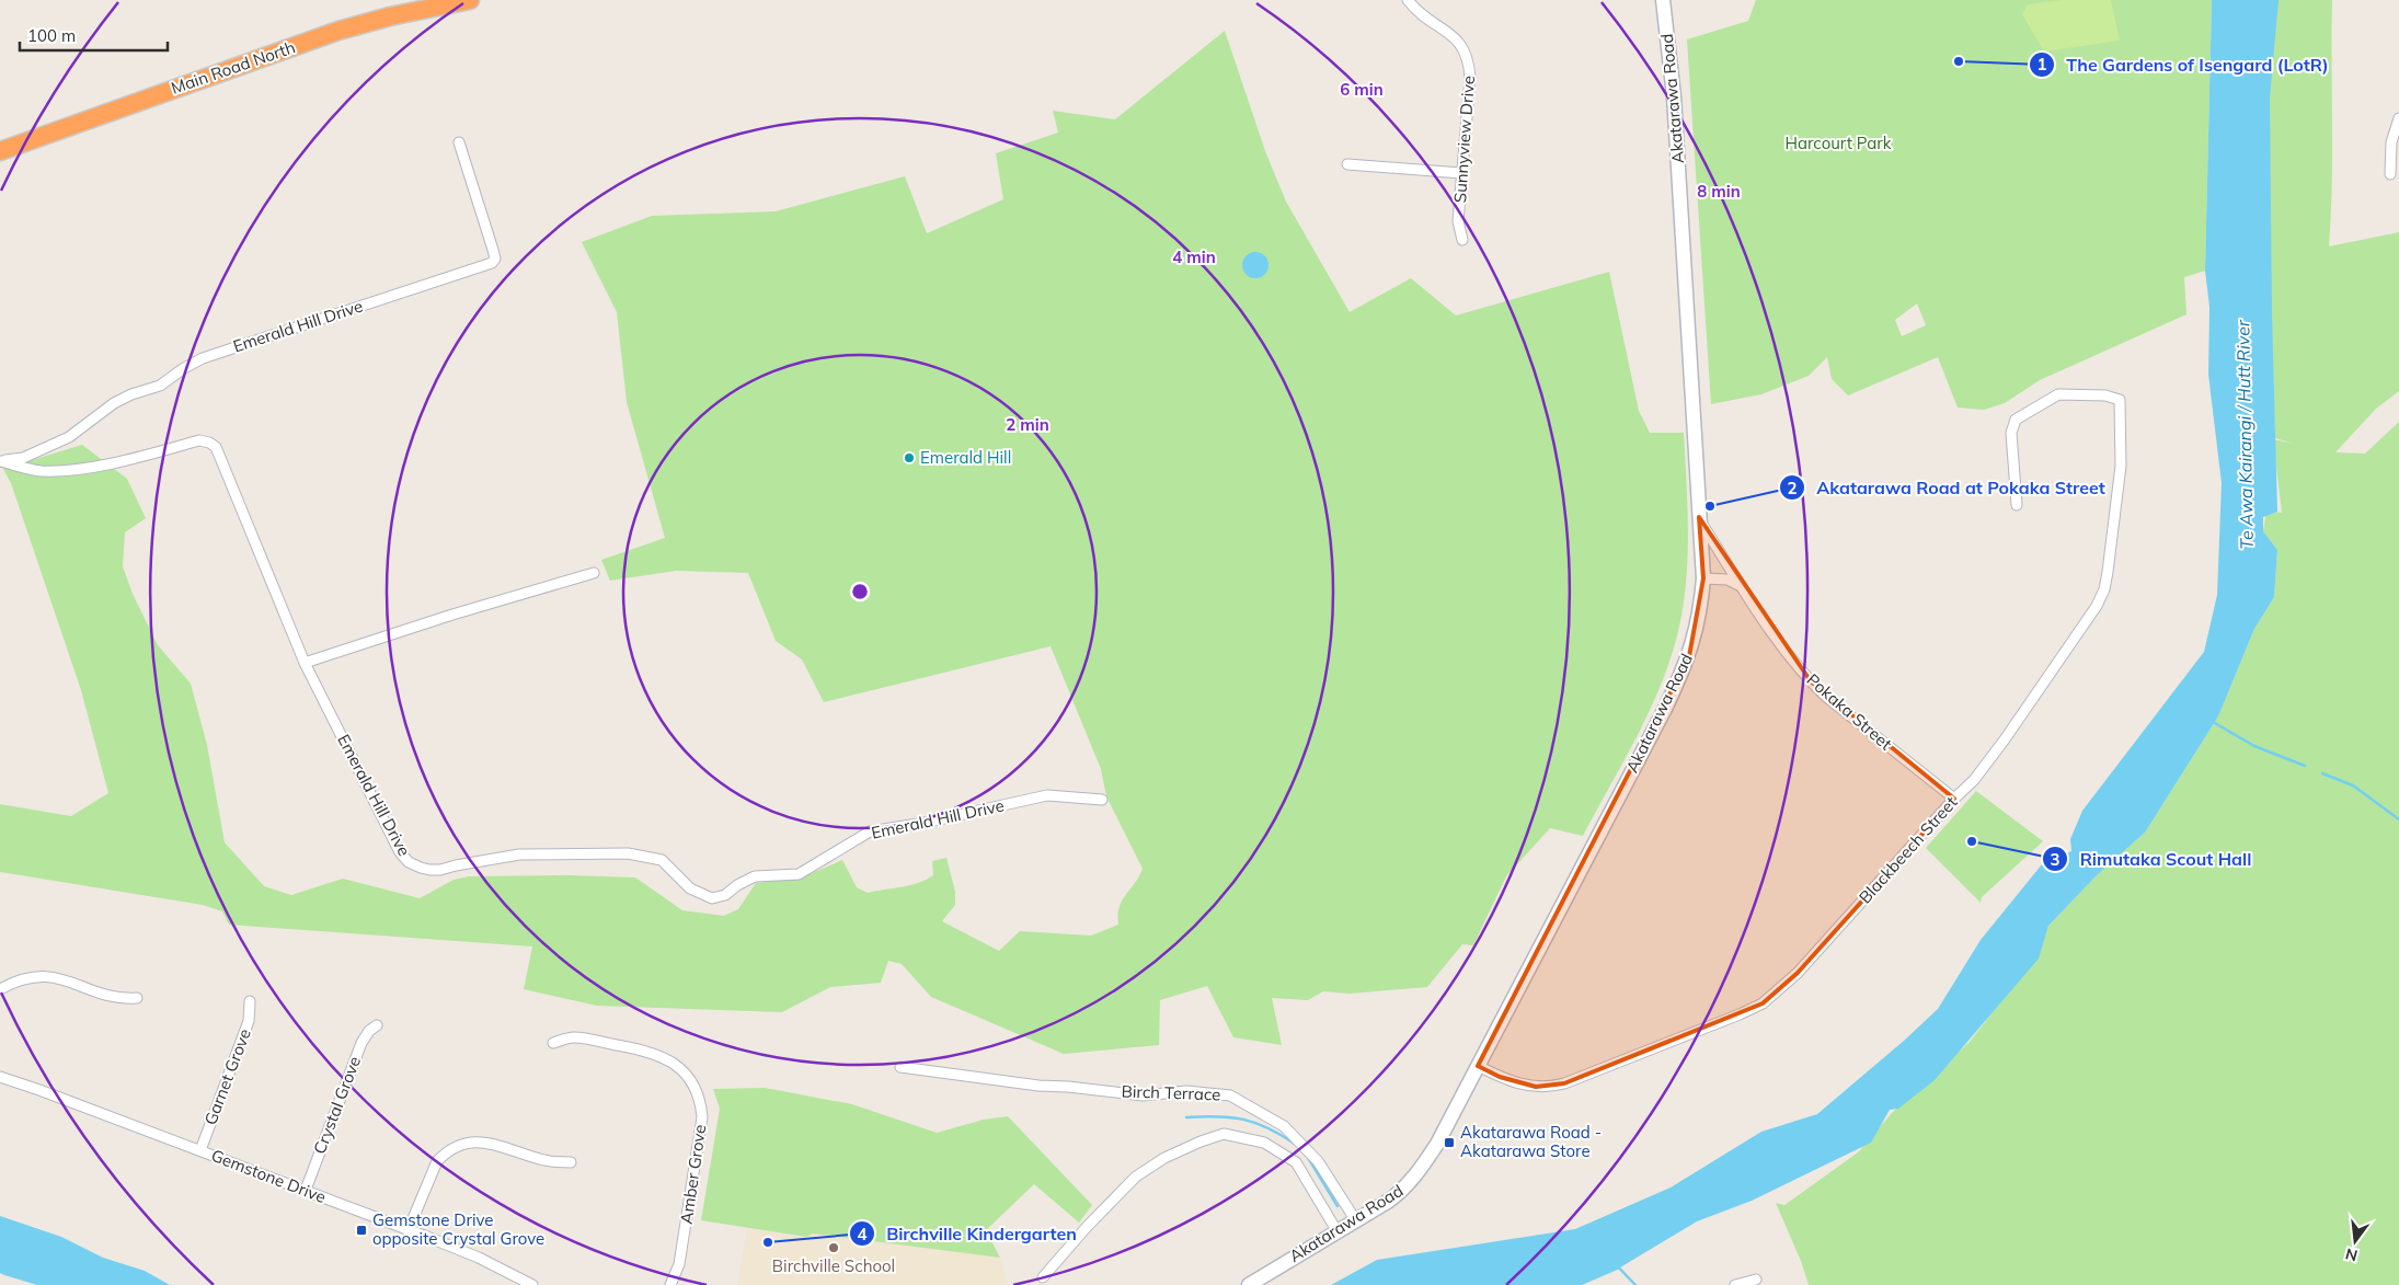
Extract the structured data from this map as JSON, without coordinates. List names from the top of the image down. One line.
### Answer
{"streets":{"highway":["Main Road North"],"street":["Akatarawa Road","Sunnyview Drive","Emerald Hill Drive","Pokaka Street","Blackbeech Street","Garnet Grove","Birch Terrace","Crystal Grove","Amber Grove","Gemstone Drive"]},"crossings":[["Akatarawa Road","Pokaka Street"],["Akatarawa Road","Blackbeech Street"],["Akatarawa Road","Birch Terrace"],["Pokaka Street","Blackbeech Street"],["Garnet Grove","Gemstone Drive"],["Crystal Grove","Gemstone Drive"]],"water":["Te Awa Kairangi / Hutt River"],"parks":["Harcourt Park"],"places":{"other":["The Gardens of Isengard (LotR)","Emerald Hill","Akatarawa Road at Pokaka Street","Rimutaka Scout Hall","Birchville Kindergarten","Birchville School"],"transit":["Akatarawa Road - Akatarawa Store","Gemstone Drive opposite Crystal Grove"]},"scale_bar":"100 m","north":"bottom","rings":["6 min","8 min","4 min","2 min"]}
